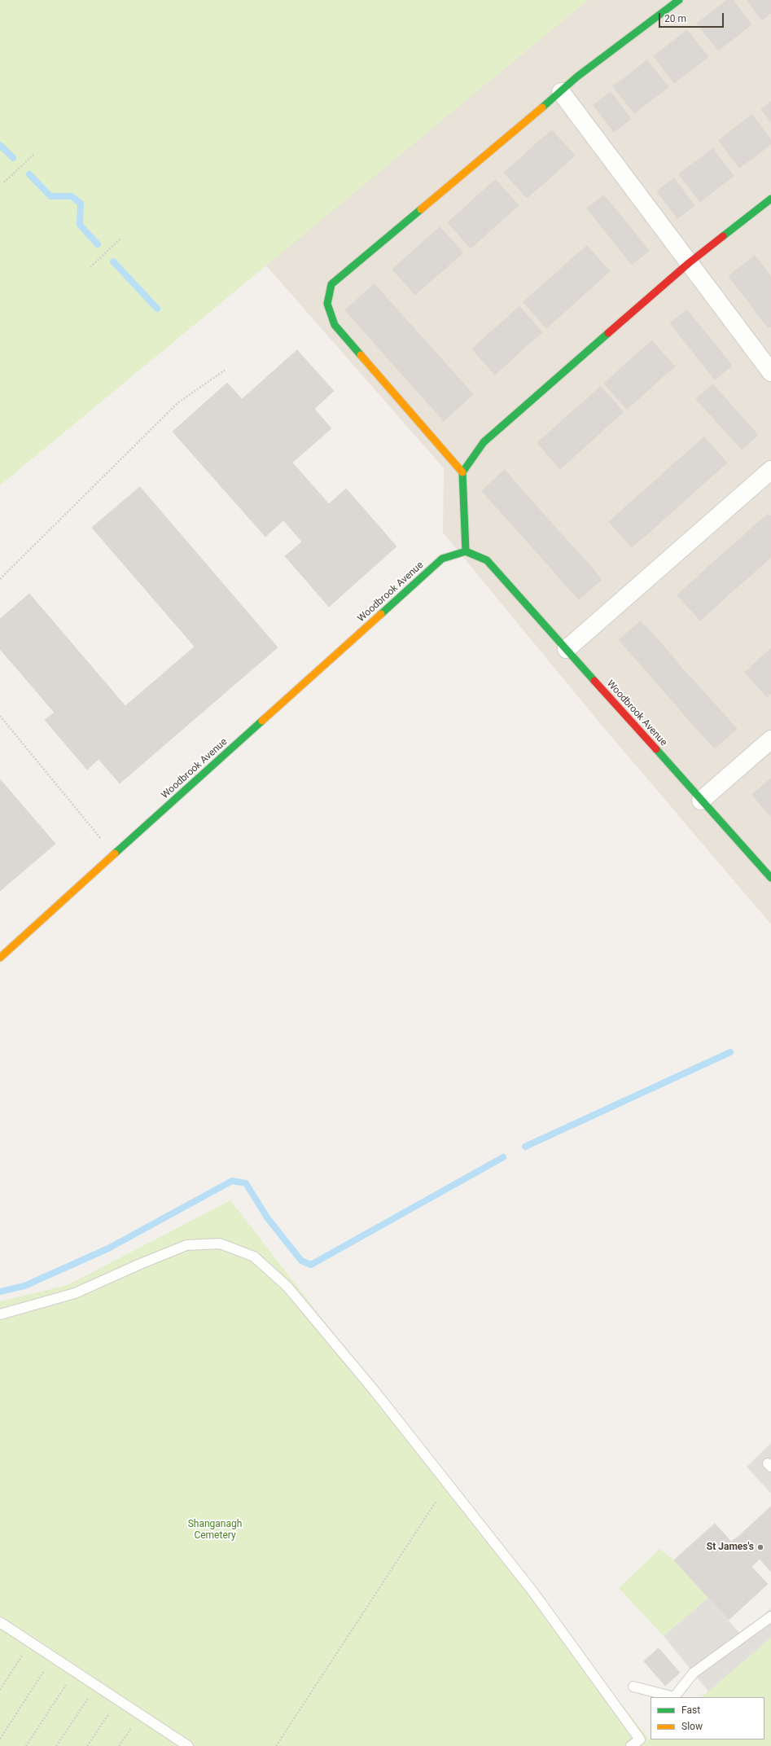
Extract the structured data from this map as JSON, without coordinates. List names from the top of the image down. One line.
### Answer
{"streets":{"street":["Woodbrook Avenue"]},"parks":["Shanganagh Cemetery"],"places":["St James's"],"legend":["Fast","Slow"],"scale_bar":"20 m"}
